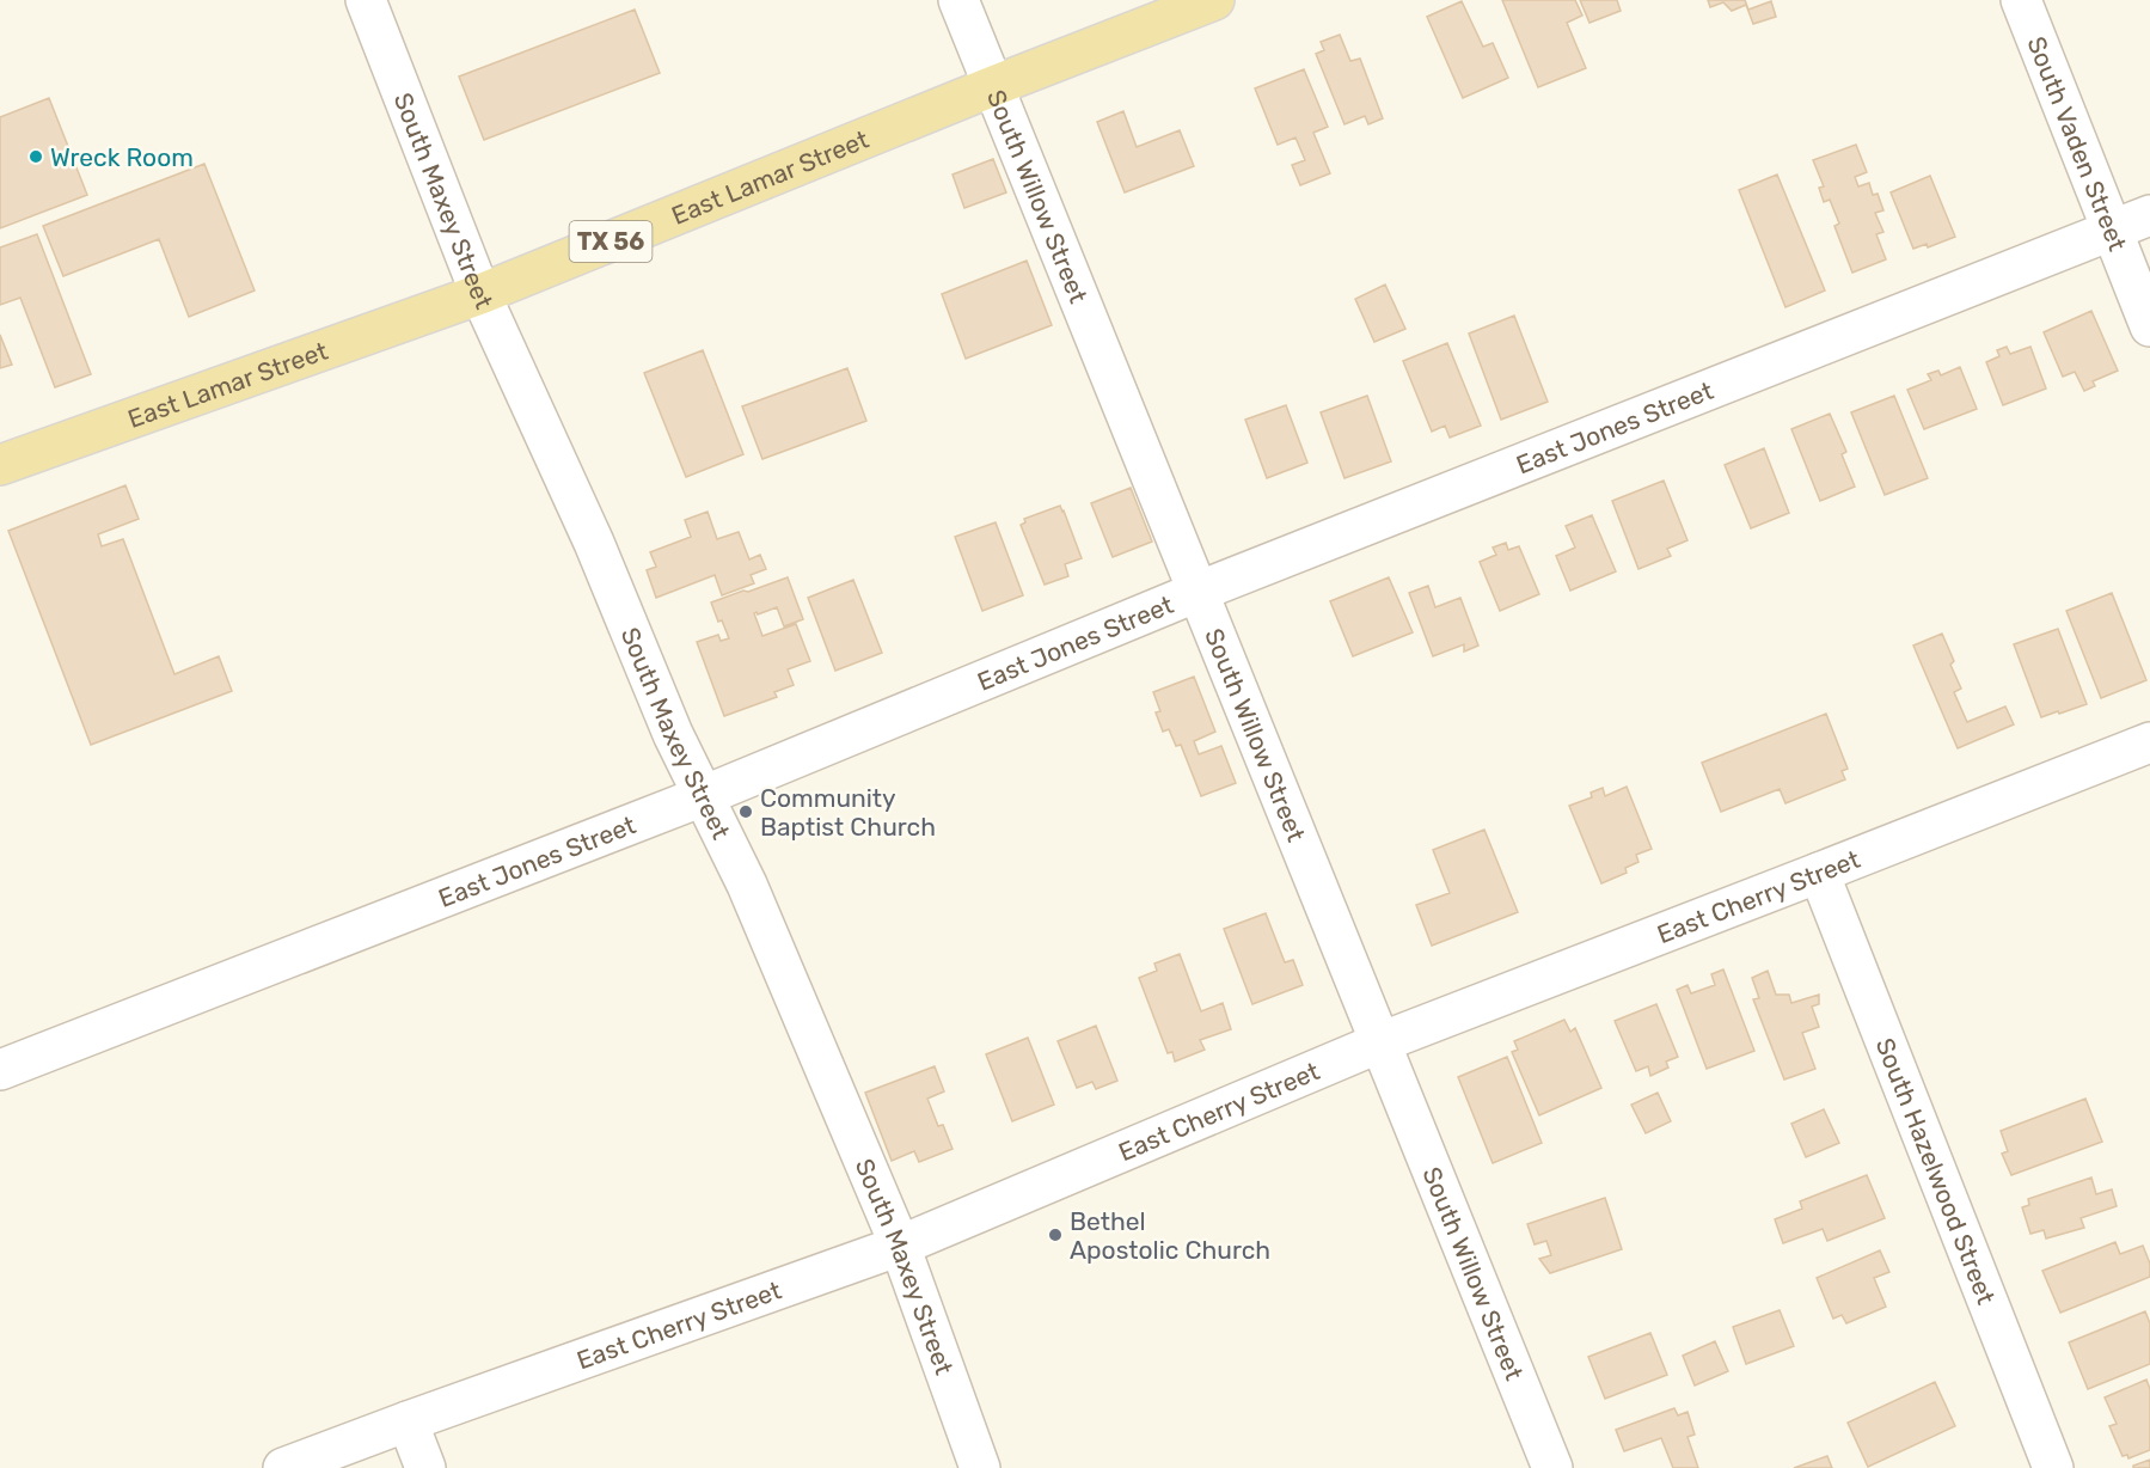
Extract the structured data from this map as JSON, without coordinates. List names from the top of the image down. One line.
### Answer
{"streets":{"main road":["East Lamar Street","TX 56"],"street":["South Vaden Street","South Willow Street","South Maxey Street","East Jones Street","East Cherry Street","South Hazelwood Street"]},"crossings":[["South Vaden Street","East Jones Street"],["East Lamar Street","South Willow Street"],["East Lamar Street","South Maxey Street"],["South Willow Street","East Jones Street"],["South Willow Street","East Cherry Street"],["South Maxey Street","East Jones Street"],["South Maxey Street","East Cherry Street"],["East Cherry Street","South Hazelwood Street"]],"places":["Wreck Room","Community Baptist Church","Bethel Apostolic Church"]}
